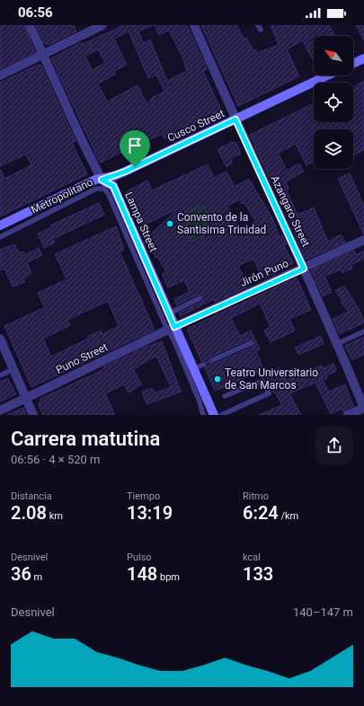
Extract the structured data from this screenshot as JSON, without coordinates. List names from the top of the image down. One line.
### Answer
{"streets":{"street":["Cusco Street","Azangaro Street","Lampa Street","Jirón Puno","Puno Street"],"lane":["Metropolitano"]},"crossings":[["Cusco Street","Azangaro Street"],["Cusco Street","Lampa Street"],["Metropolitano","Lampa Street"],["Metropolitano","Jirón Puno"],["Metropolitano","Puno Street"],["Azangaro Street","Jirón Puno"],["Lampa Street","Jirón Puno"],["Lampa Street","Puno Street"],["Jirón Puno","Puno Street"]],"places":["Convento de la Santisima Trinidad","Teatro Universitario de San Marcos"],"north":"top left","page":{"status":"06:56","heading":["Carrera matutina","06:56 · 4 × 520 m"],"stats":[["Distancia","2.08 km"],["Tiempo","13:19"],["Ritmo","6:24 /km"],["Desnivel","36 m"],["Pulso","148 bpm"],["kcal","133"]],"chart":["Desnivel","140–147 m"]}}
